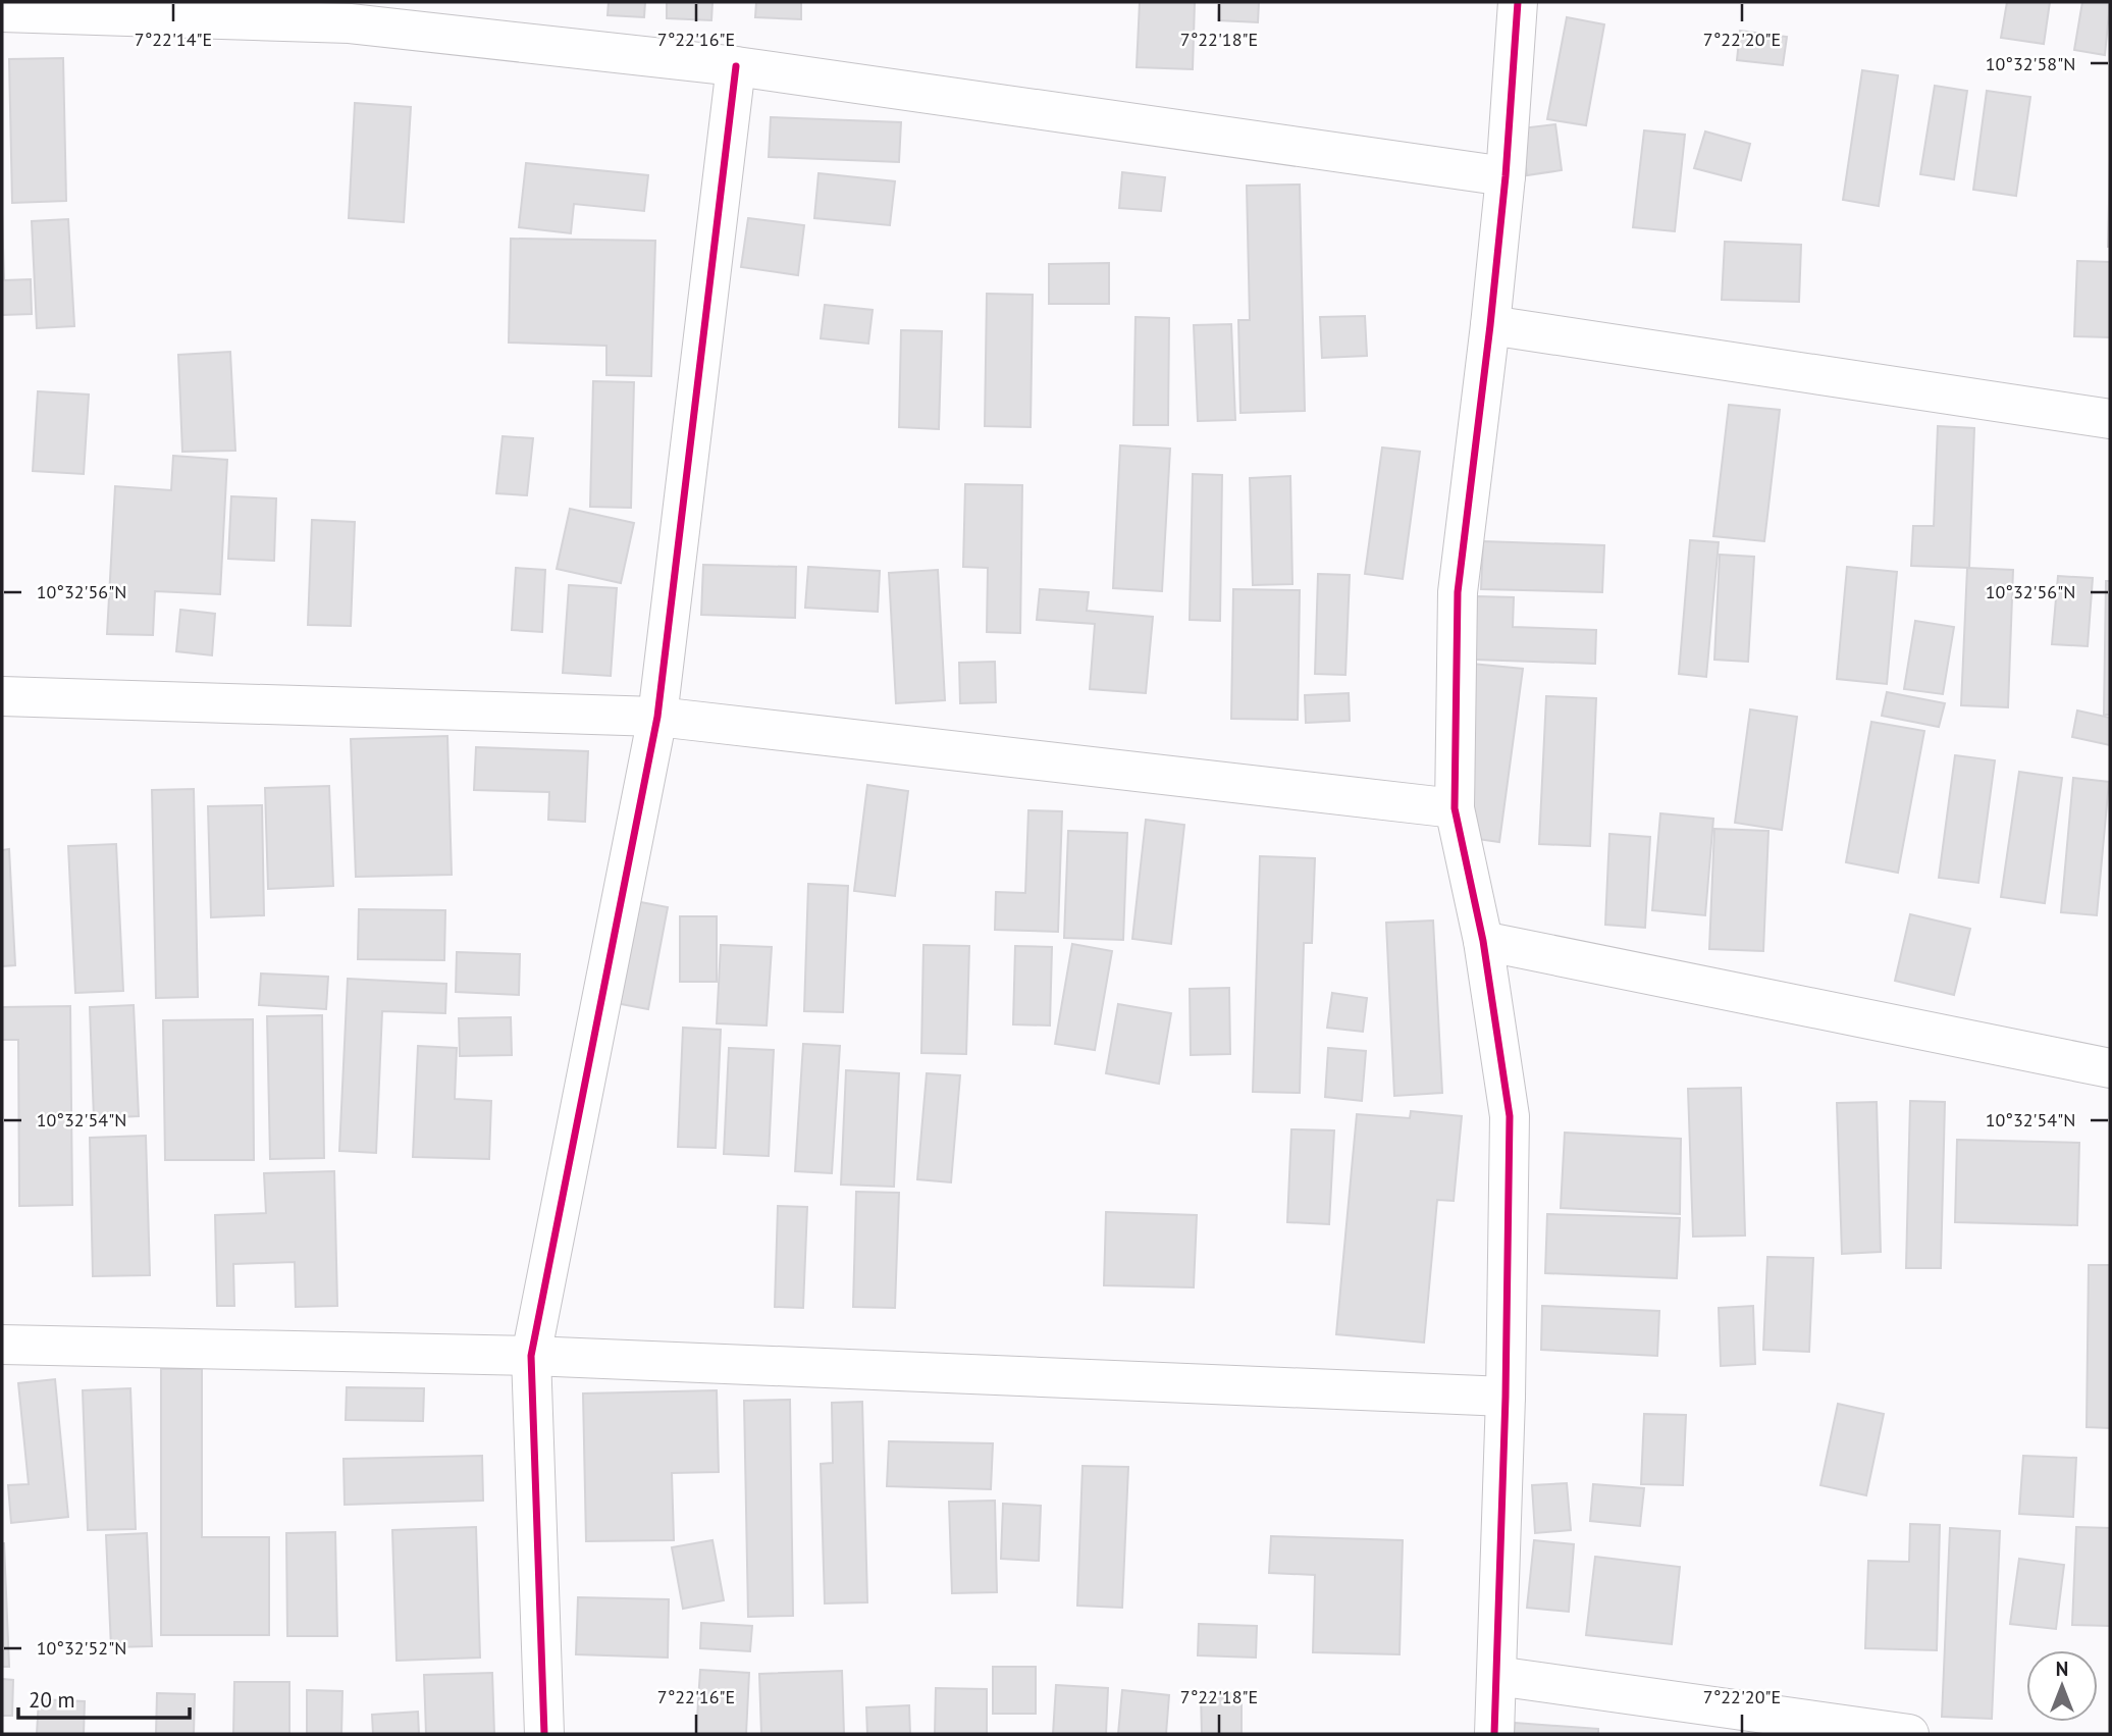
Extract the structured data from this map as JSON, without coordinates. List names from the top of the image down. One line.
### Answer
{"scale_bar":"20 m","north":"top","coordinates":["7°22'14\"E","7°22'16\"E","7°22'18\"E","7°22'20\"E","10°32'58\"N","10°32'56\"N","10°32'54\"N","10°32'52\"N"]}
